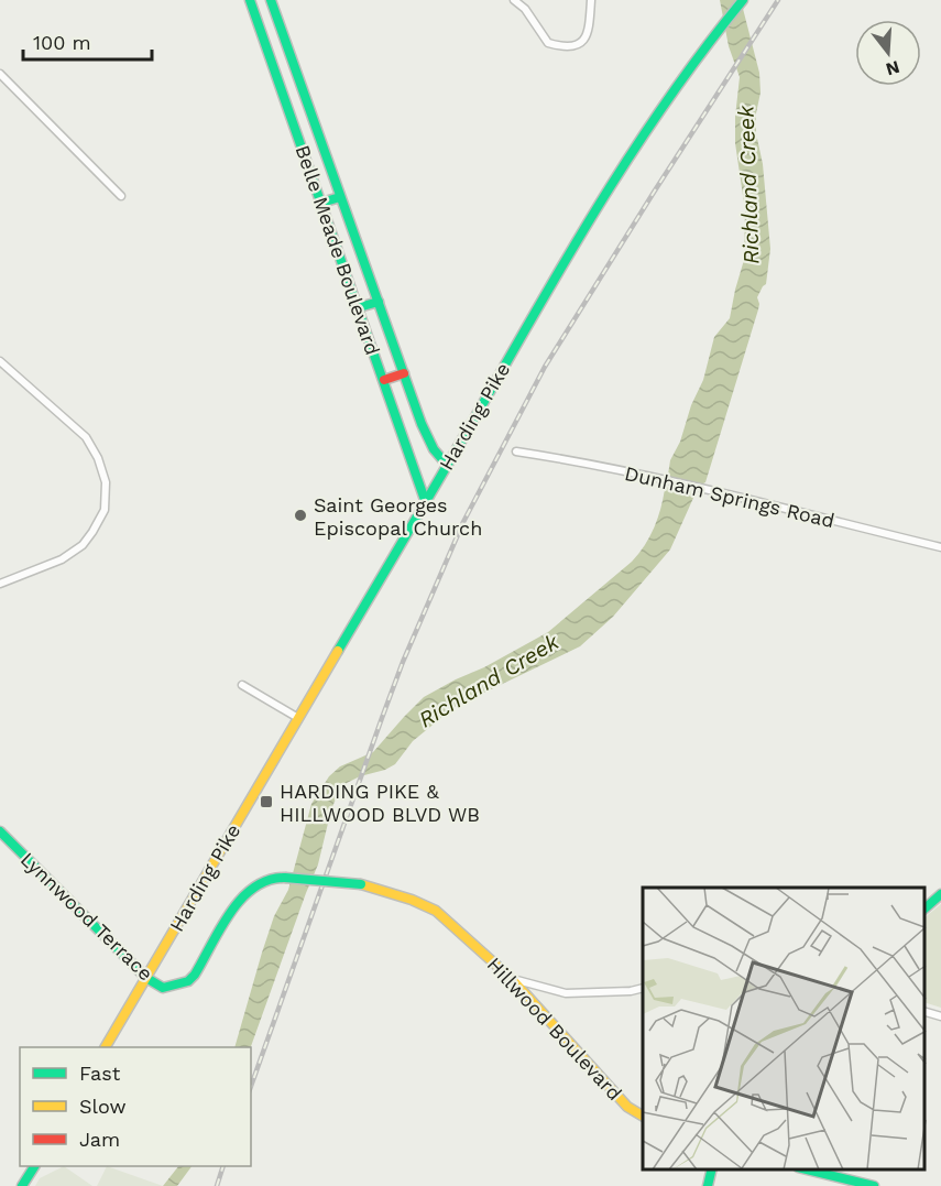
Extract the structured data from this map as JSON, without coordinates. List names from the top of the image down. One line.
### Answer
{"streets":{"main road":["Belle Meade Boulevard","Harding Pike","Lynnwood Terrace","Hillwood Boulevard"],"street":["Dunham Springs Road"]},"crossings":[["Belle Meade Boulevard","Harding Pike"],["Harding Pike","Lynnwood Terrace"],["Lynnwood Terrace","Hillwood Boulevard"]],"water":["Richland Creek"],"places":{"other":["Saint Georges Episcopal Church"],"transit":["HARDING PIKE & HILLWOOD BLVD WB"]},"legend":["Fast","Slow","Jam"],"scale_bar":"100 m","north":"bottom"}
